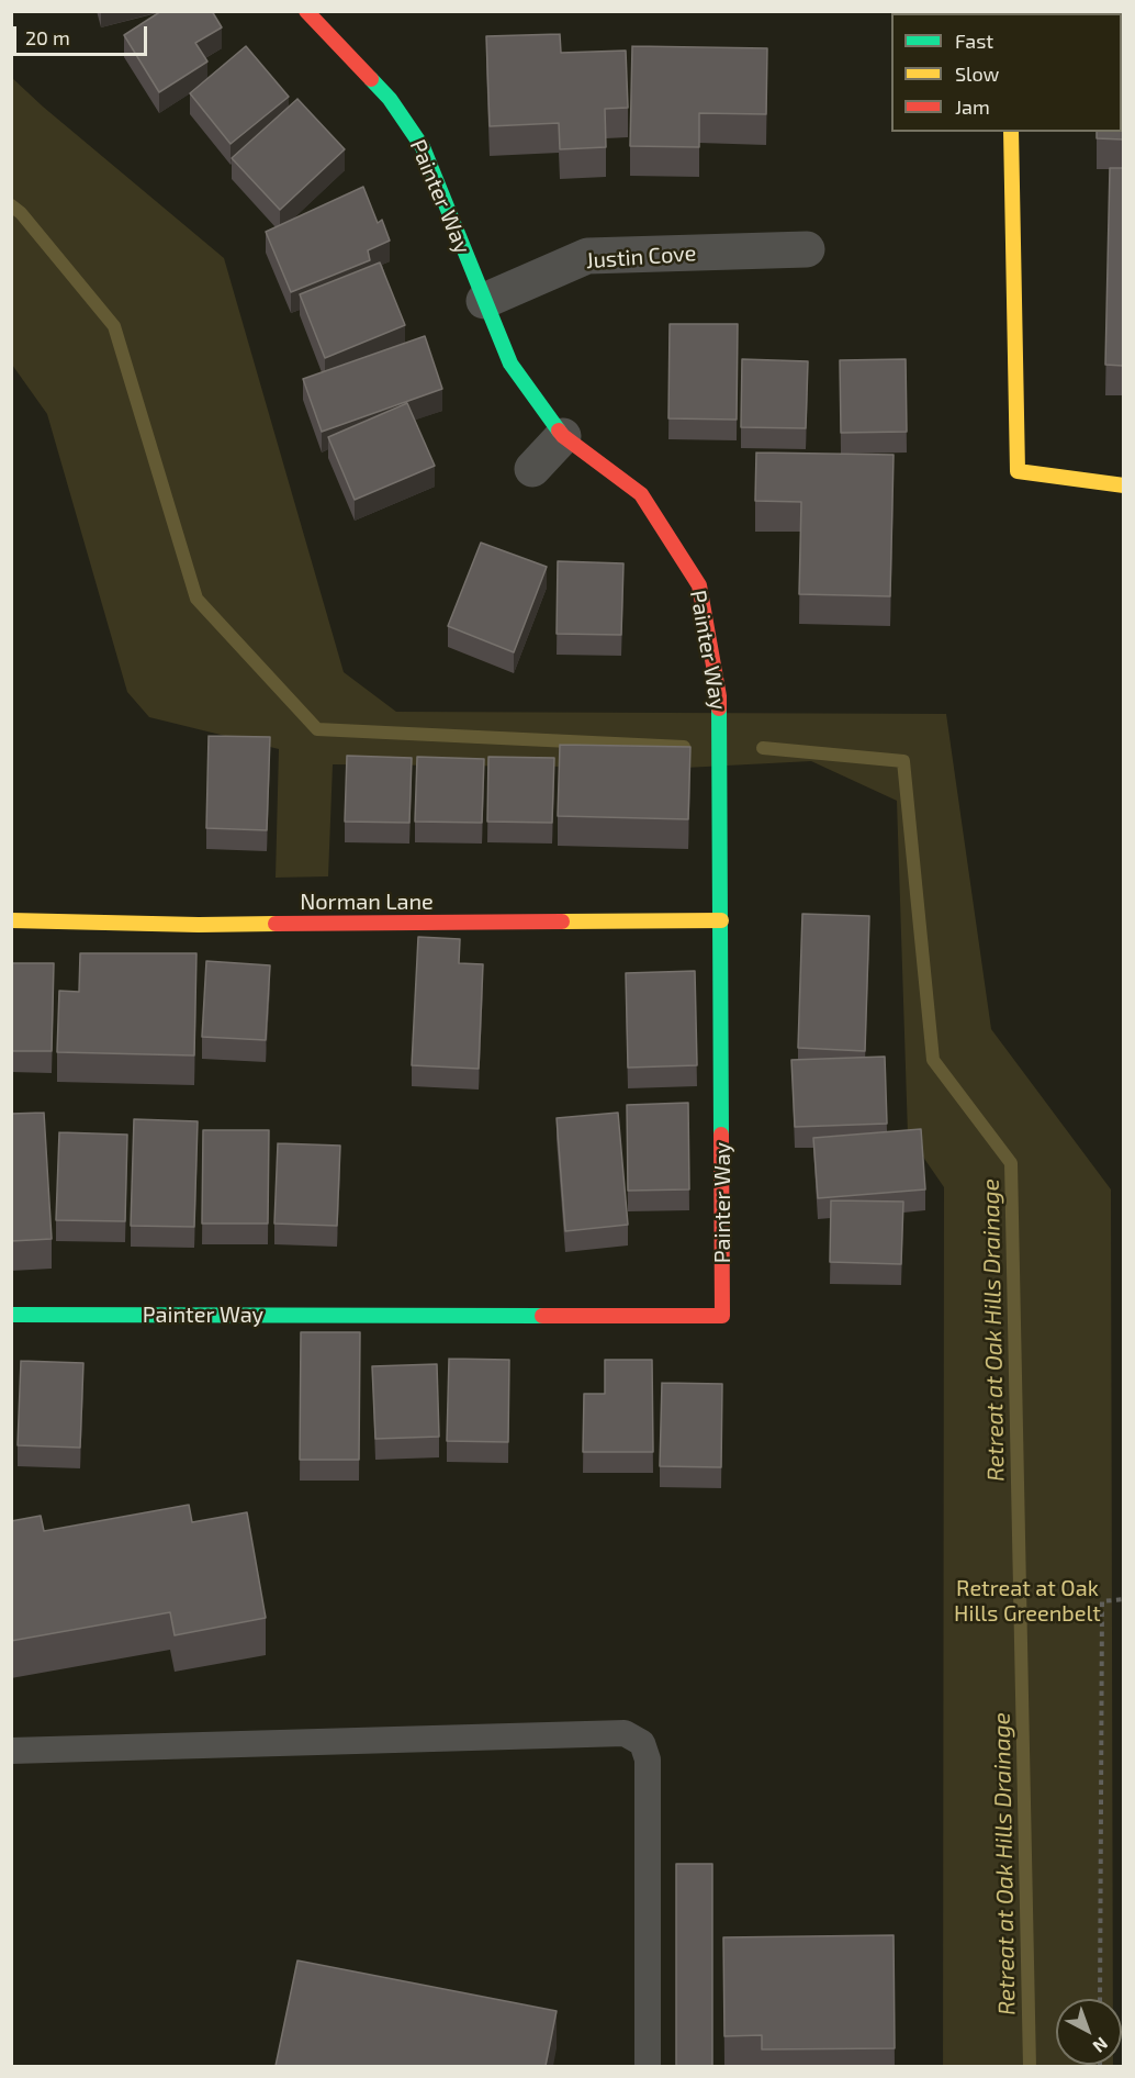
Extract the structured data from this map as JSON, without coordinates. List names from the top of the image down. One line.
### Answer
{"streets":{"street":["Painter Way","Justin Cove","Norman Lane"]},"crossings":[["Painter Way","Justin Cove"],["Painter Way","Norman Lane"]],"water":["Retreat at Oak Hills Drainage"],"parks":["Retreat at Oak Hills Greenbelt"],"legend":["Fast","Slow","Jam"],"scale_bar":"20 m","north":"bottom right"}
